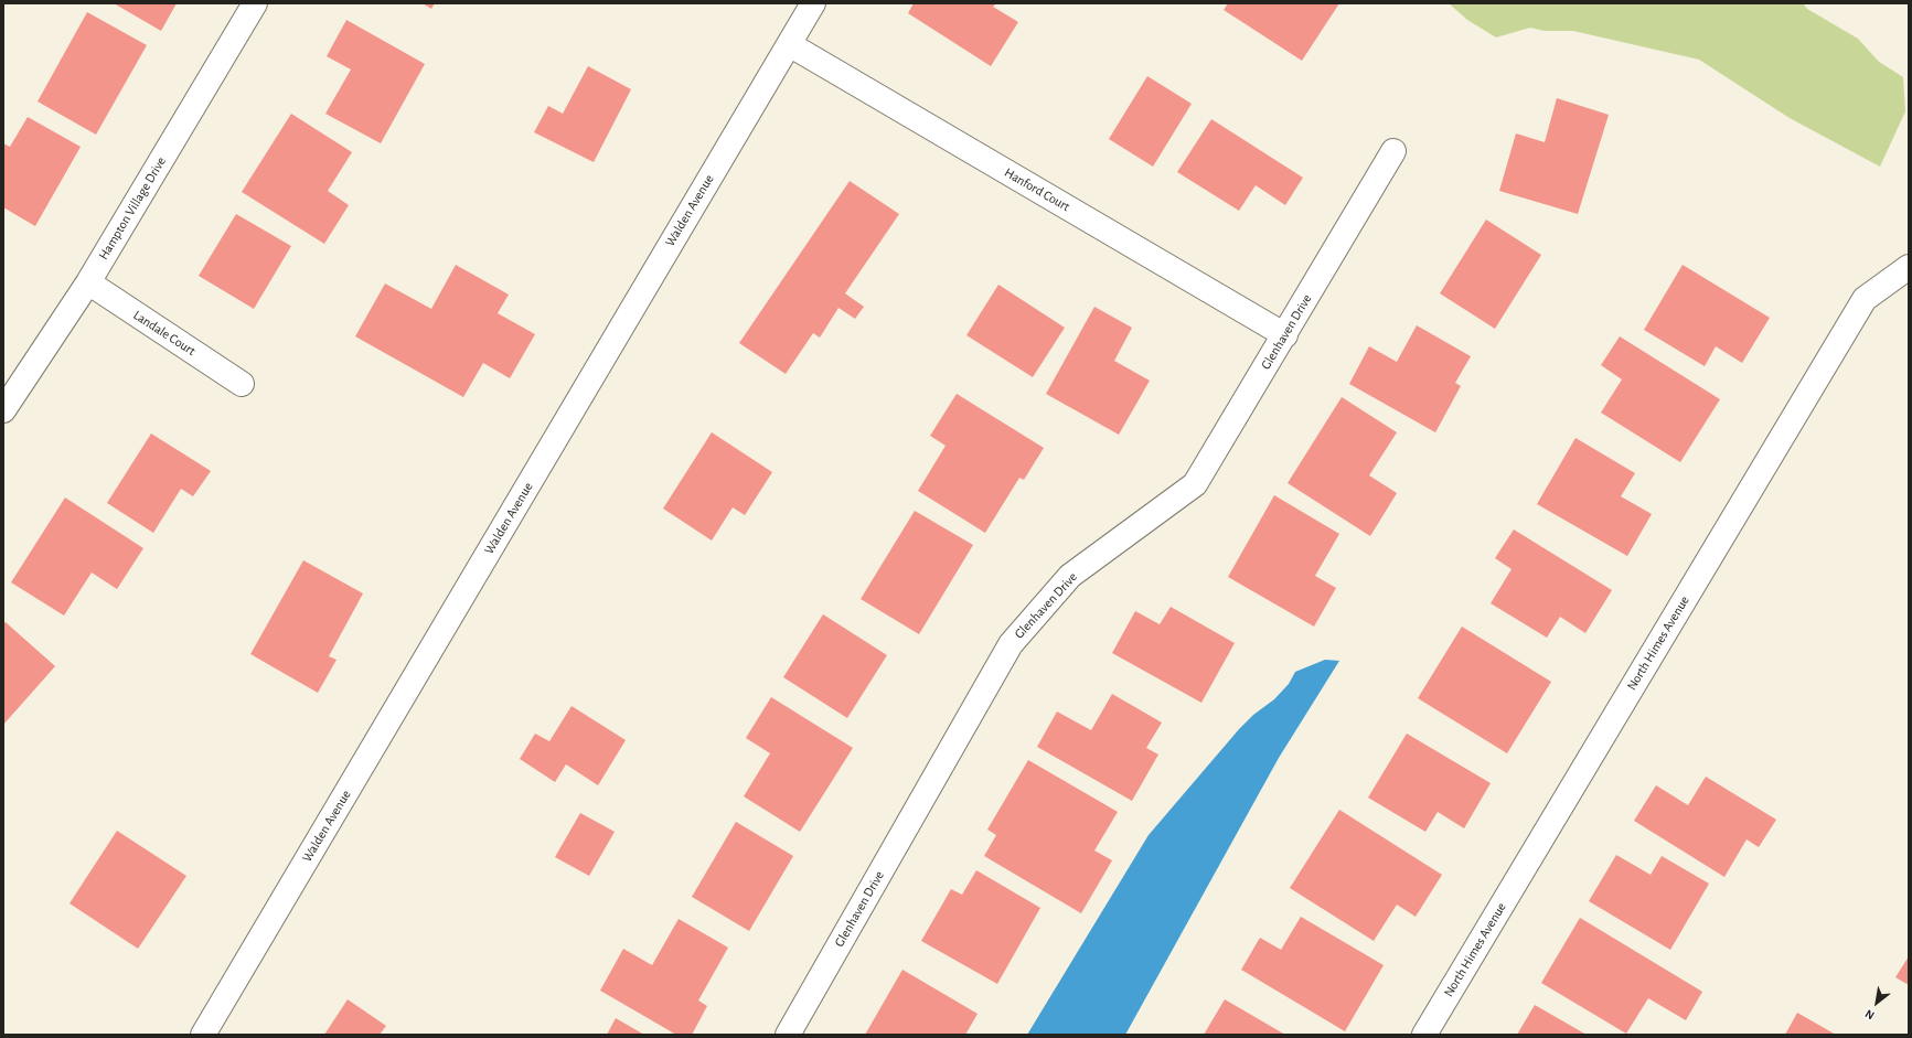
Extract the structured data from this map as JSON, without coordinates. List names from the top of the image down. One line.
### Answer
{"streets":{"street":["Hanford Court","Hampton Village Drive","Walden Avenue","Glenhaven Drive","Landale Court","North Himes Avenue"]},"crossings":[["Hanford Court","Walden Avenue"],["Hanford Court","Glenhaven Drive"],["Hampton Village Drive","Landale Court"]],"north":"bottom left"}
